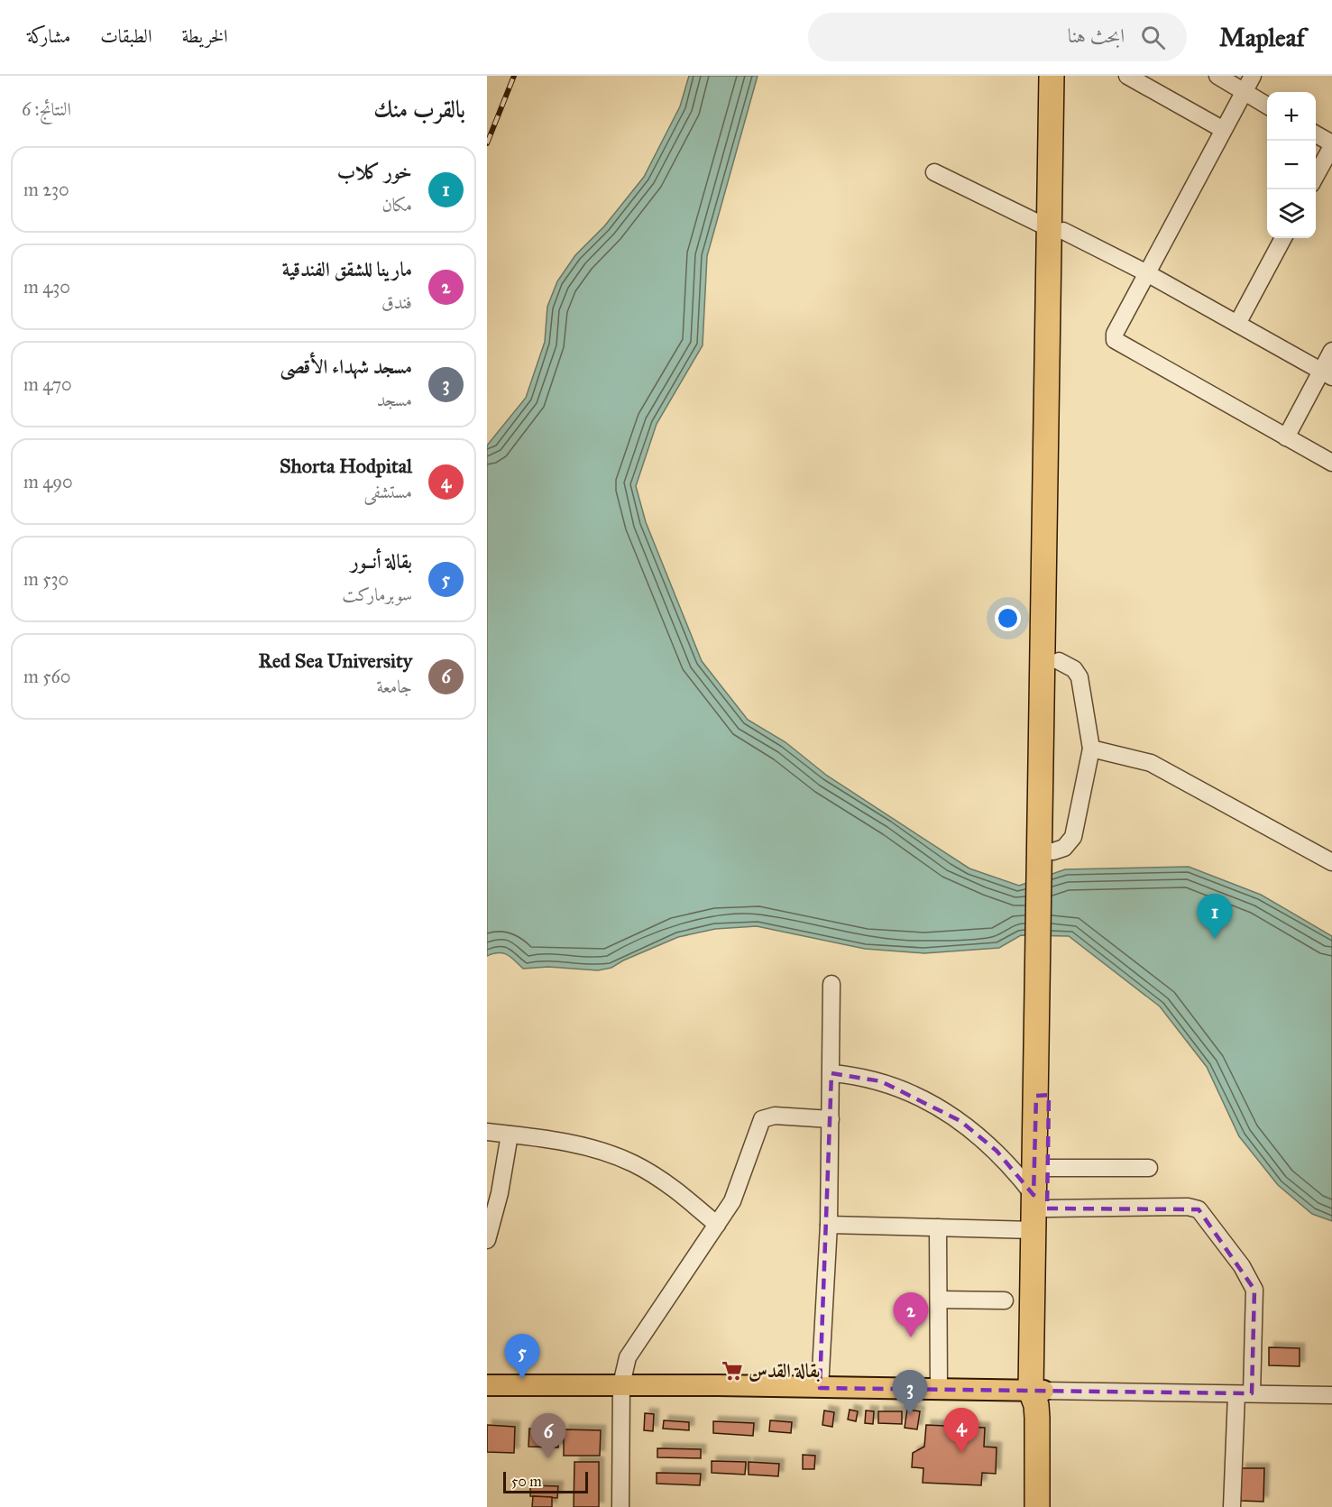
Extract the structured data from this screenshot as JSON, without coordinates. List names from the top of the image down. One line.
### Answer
{"places":{"supermarket":["بقالة القدس"]},"scale_bar":"50 m","page":{"header":"Mapleaf","search":"ابحث هنا","nav":["الخريطة","الطبقات","مشاركة"],"heading":["بالقرب منك","النتائج: 6"],"map_buttons":["+","−"],"list":[{"mark":"1","name":"خور كلاب","note":"مكان","value":"230 m"},{"mark":"2","name":"مارينا للشقق الفندقية","note":"فندق","value":"430 m"},{"mark":"3","name":"مسجد شهداء الأقصى","note":"مسجد","value":"470 m"},{"mark":"4","name":"Shorta Hodpital","note":"مستشفى","value":"490 m"},{"mark":"5","name":"بقالة أنــور","note":"سوبرماركت","value":"530 m"},{"mark":"6","name":"Red Sea University","note":"جامعة","value":"560 m"}],"pins":["1","2","5","3","4","6"],"scale":"50 m"}}
